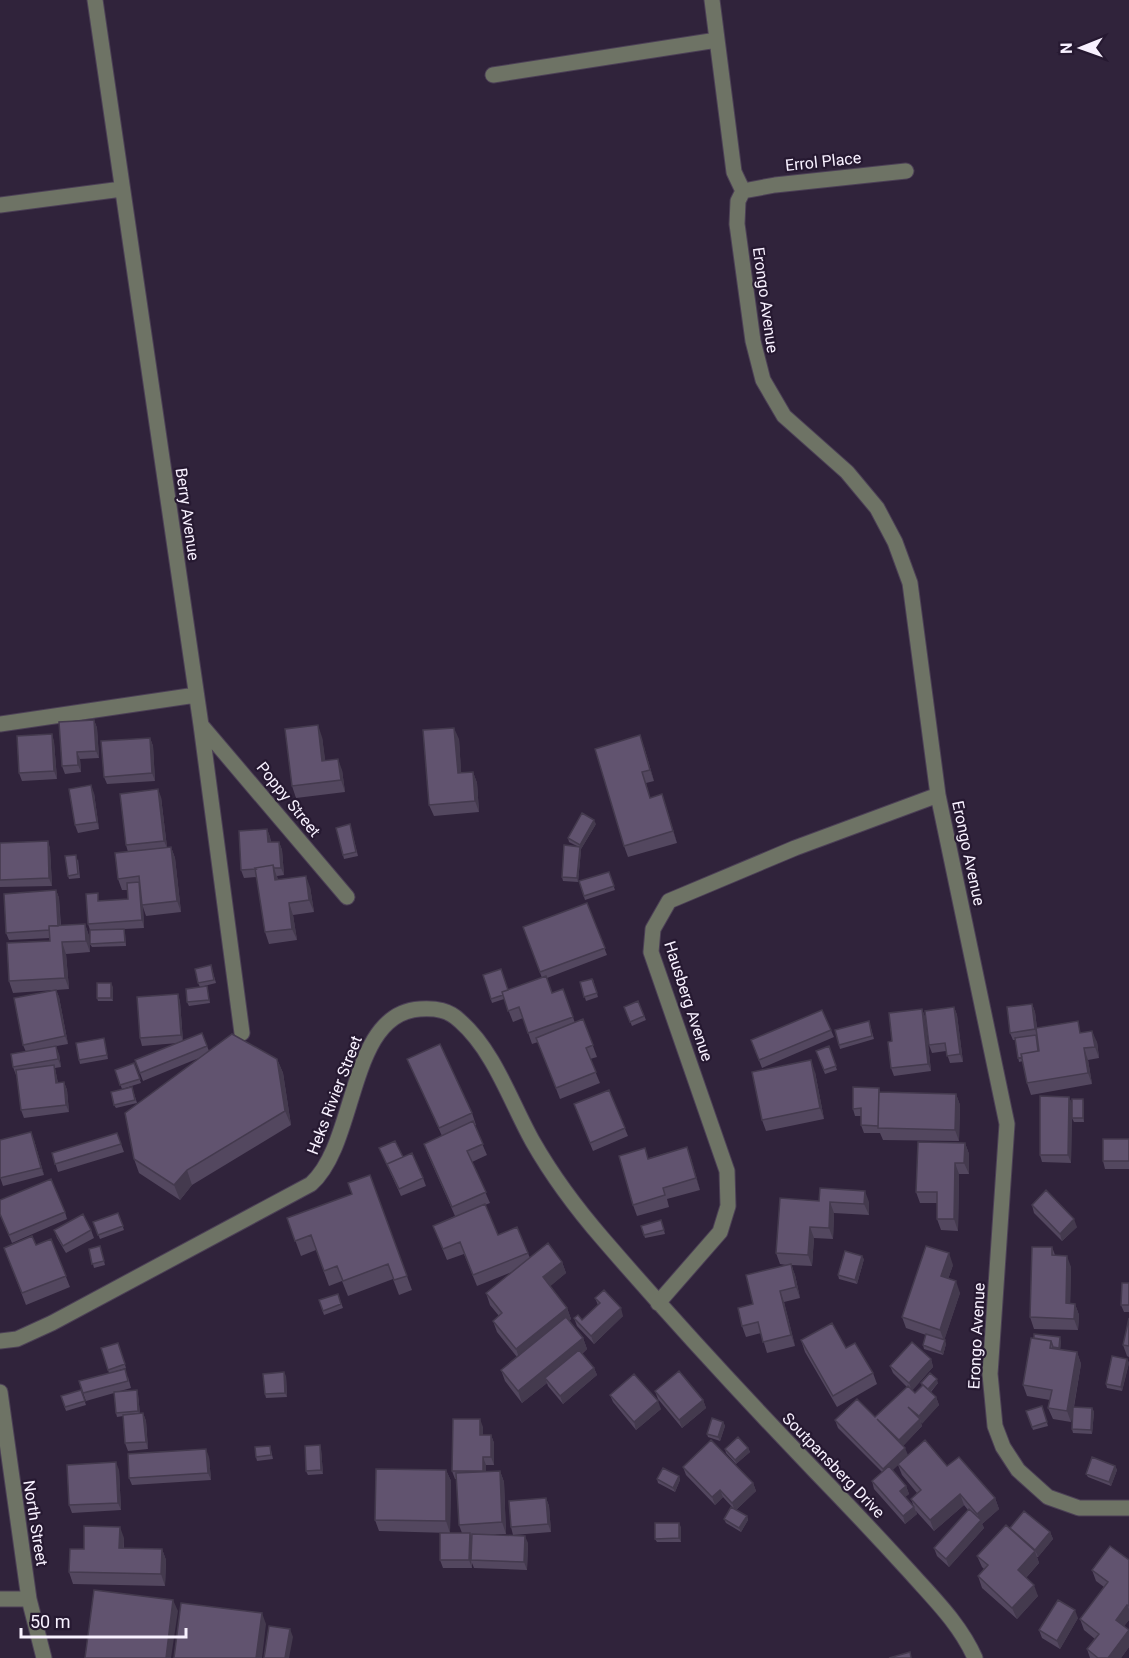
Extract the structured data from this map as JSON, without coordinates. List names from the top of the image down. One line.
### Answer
{"streets":{"street":["Errol Place","Erongo Avenue","Berry Avenue","Poppy Street","Hausberg Avenue","Heks Rivier Street","Soutpansberg Drive","North Street"]},"crossings":[["Errol Place","Erongo Avenue"],["Erongo Avenue","Hausberg Avenue"],["Berry Avenue","Poppy Street"],["Hausberg Avenue","Heks Rivier Street"],["Hausberg Avenue","Soutpansberg Drive"],["Heks Rivier Street","Soutpansberg Drive"]],"scale_bar":"50 m","north":"left"}
